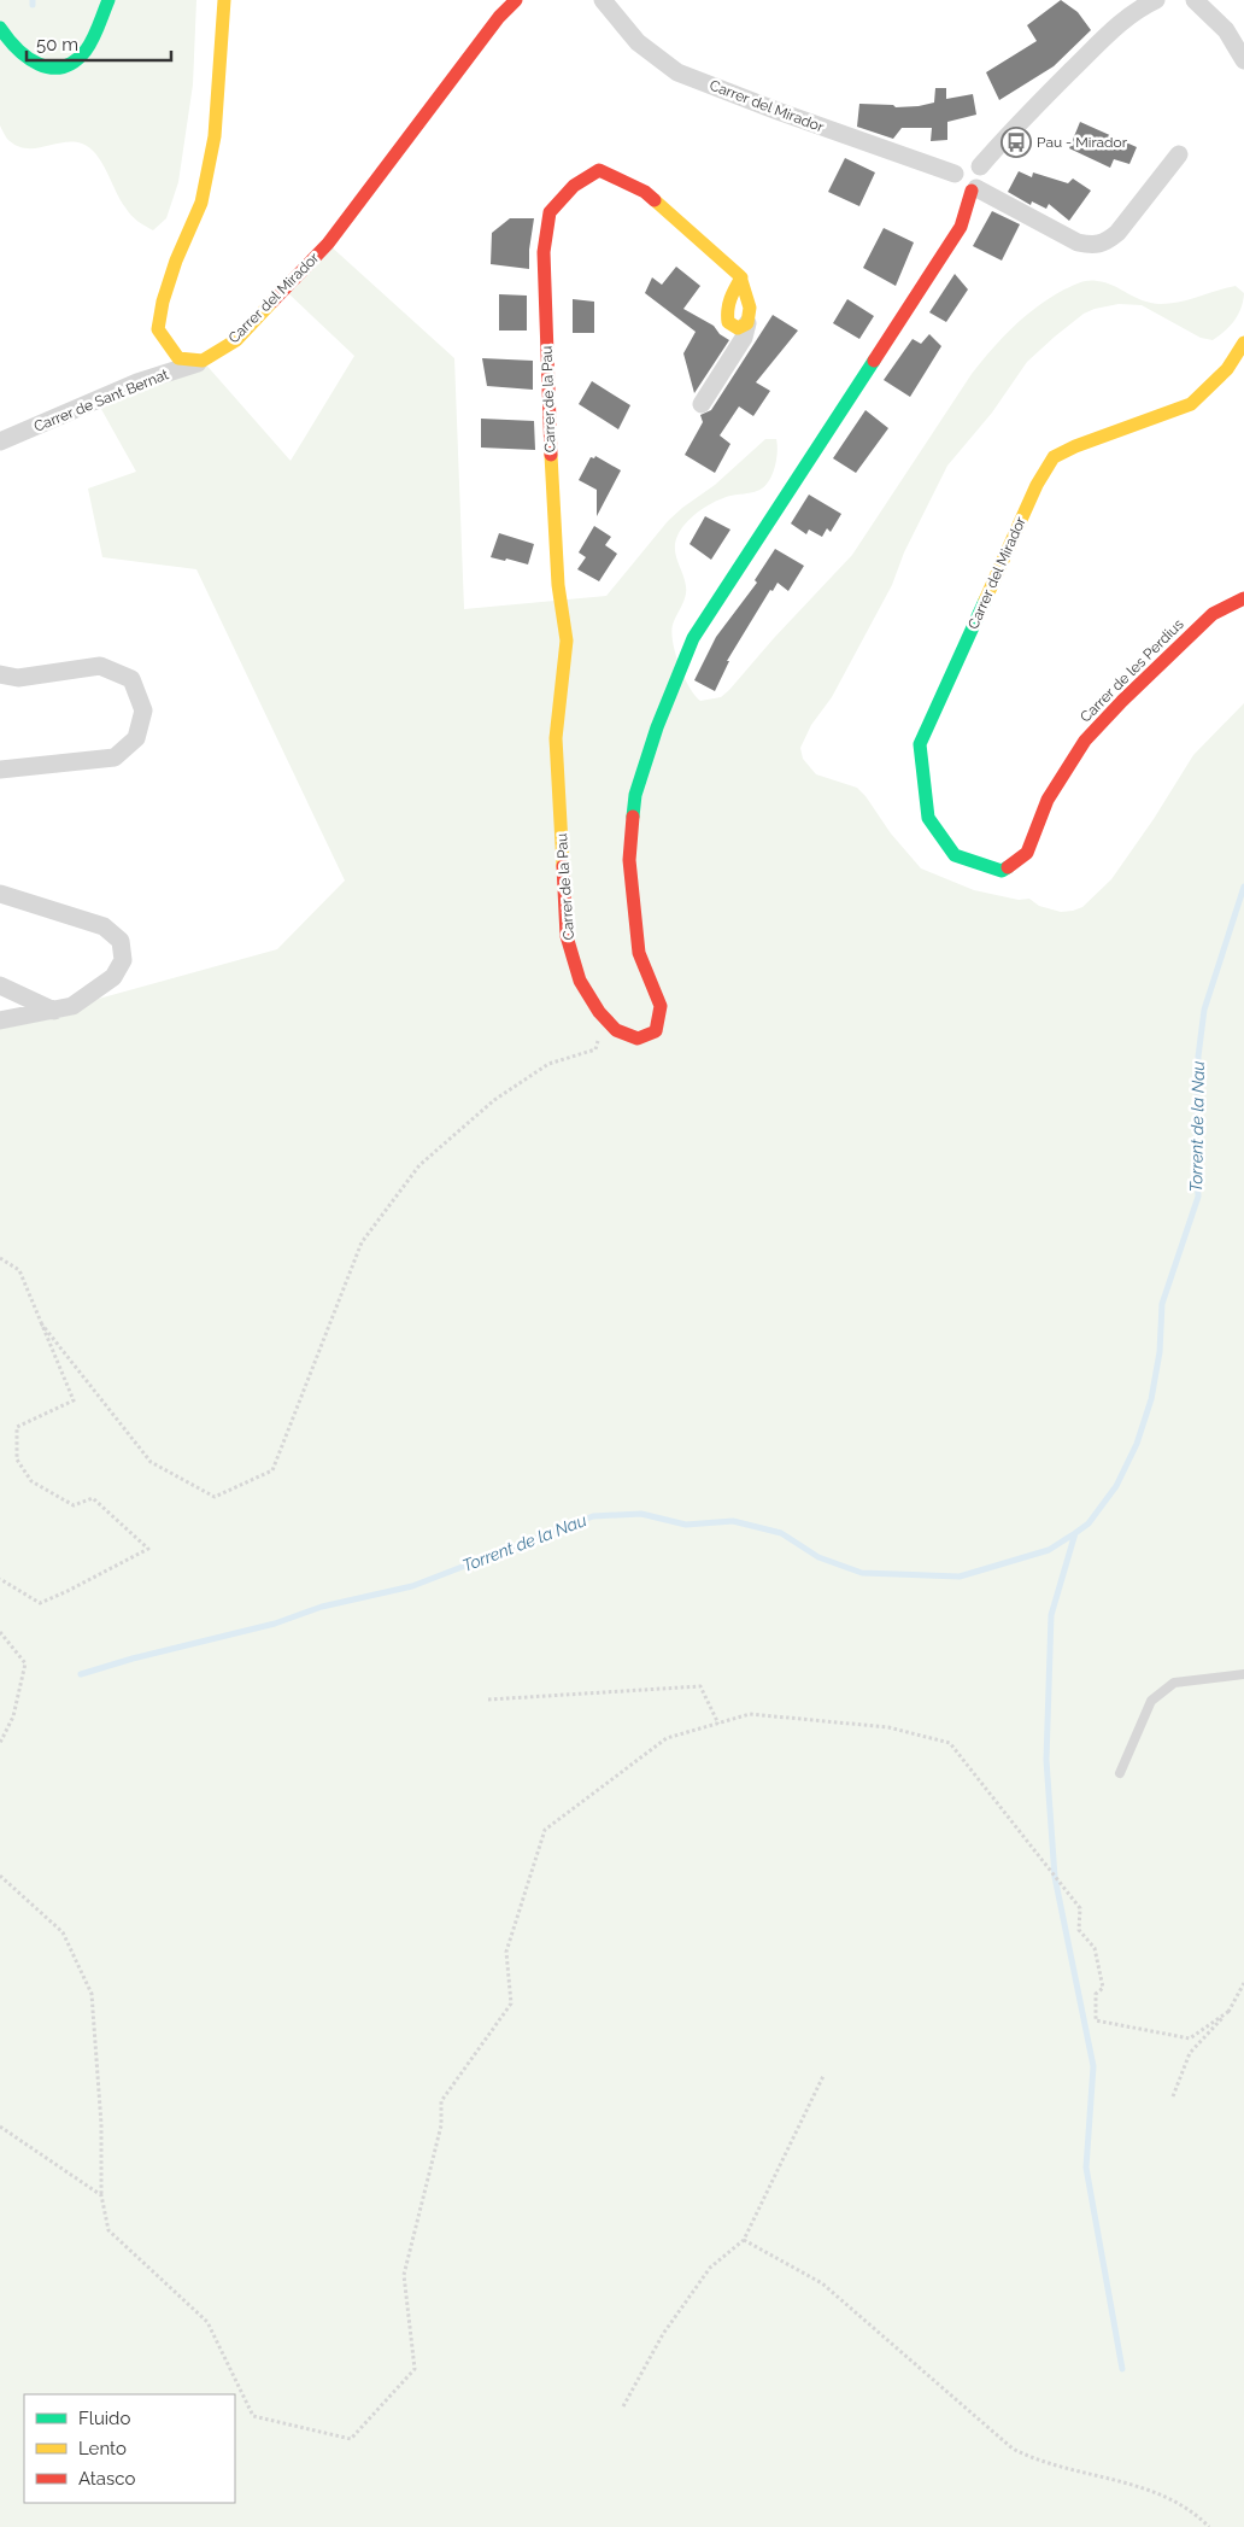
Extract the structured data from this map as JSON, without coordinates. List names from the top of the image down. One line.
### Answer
{"streets":{"street":["Carrer del Mirador","Carrer de la Pau","Carrer de Sant Bernat","Carrer de les Perdius"]},"crossings":[["Carrer del Mirador","Carrer de la Pau"],["Carrer del Mirador","Carrer de Sant Bernat"],["Carrer del Mirador","Carrer de les Perdius"]],"water":["Torrent de la Nau"],"places":{"bus stop":["Pau - Mirador"]},"legend":["Fluido","Lento","Atasco"],"scale_bar":"50 m"}
